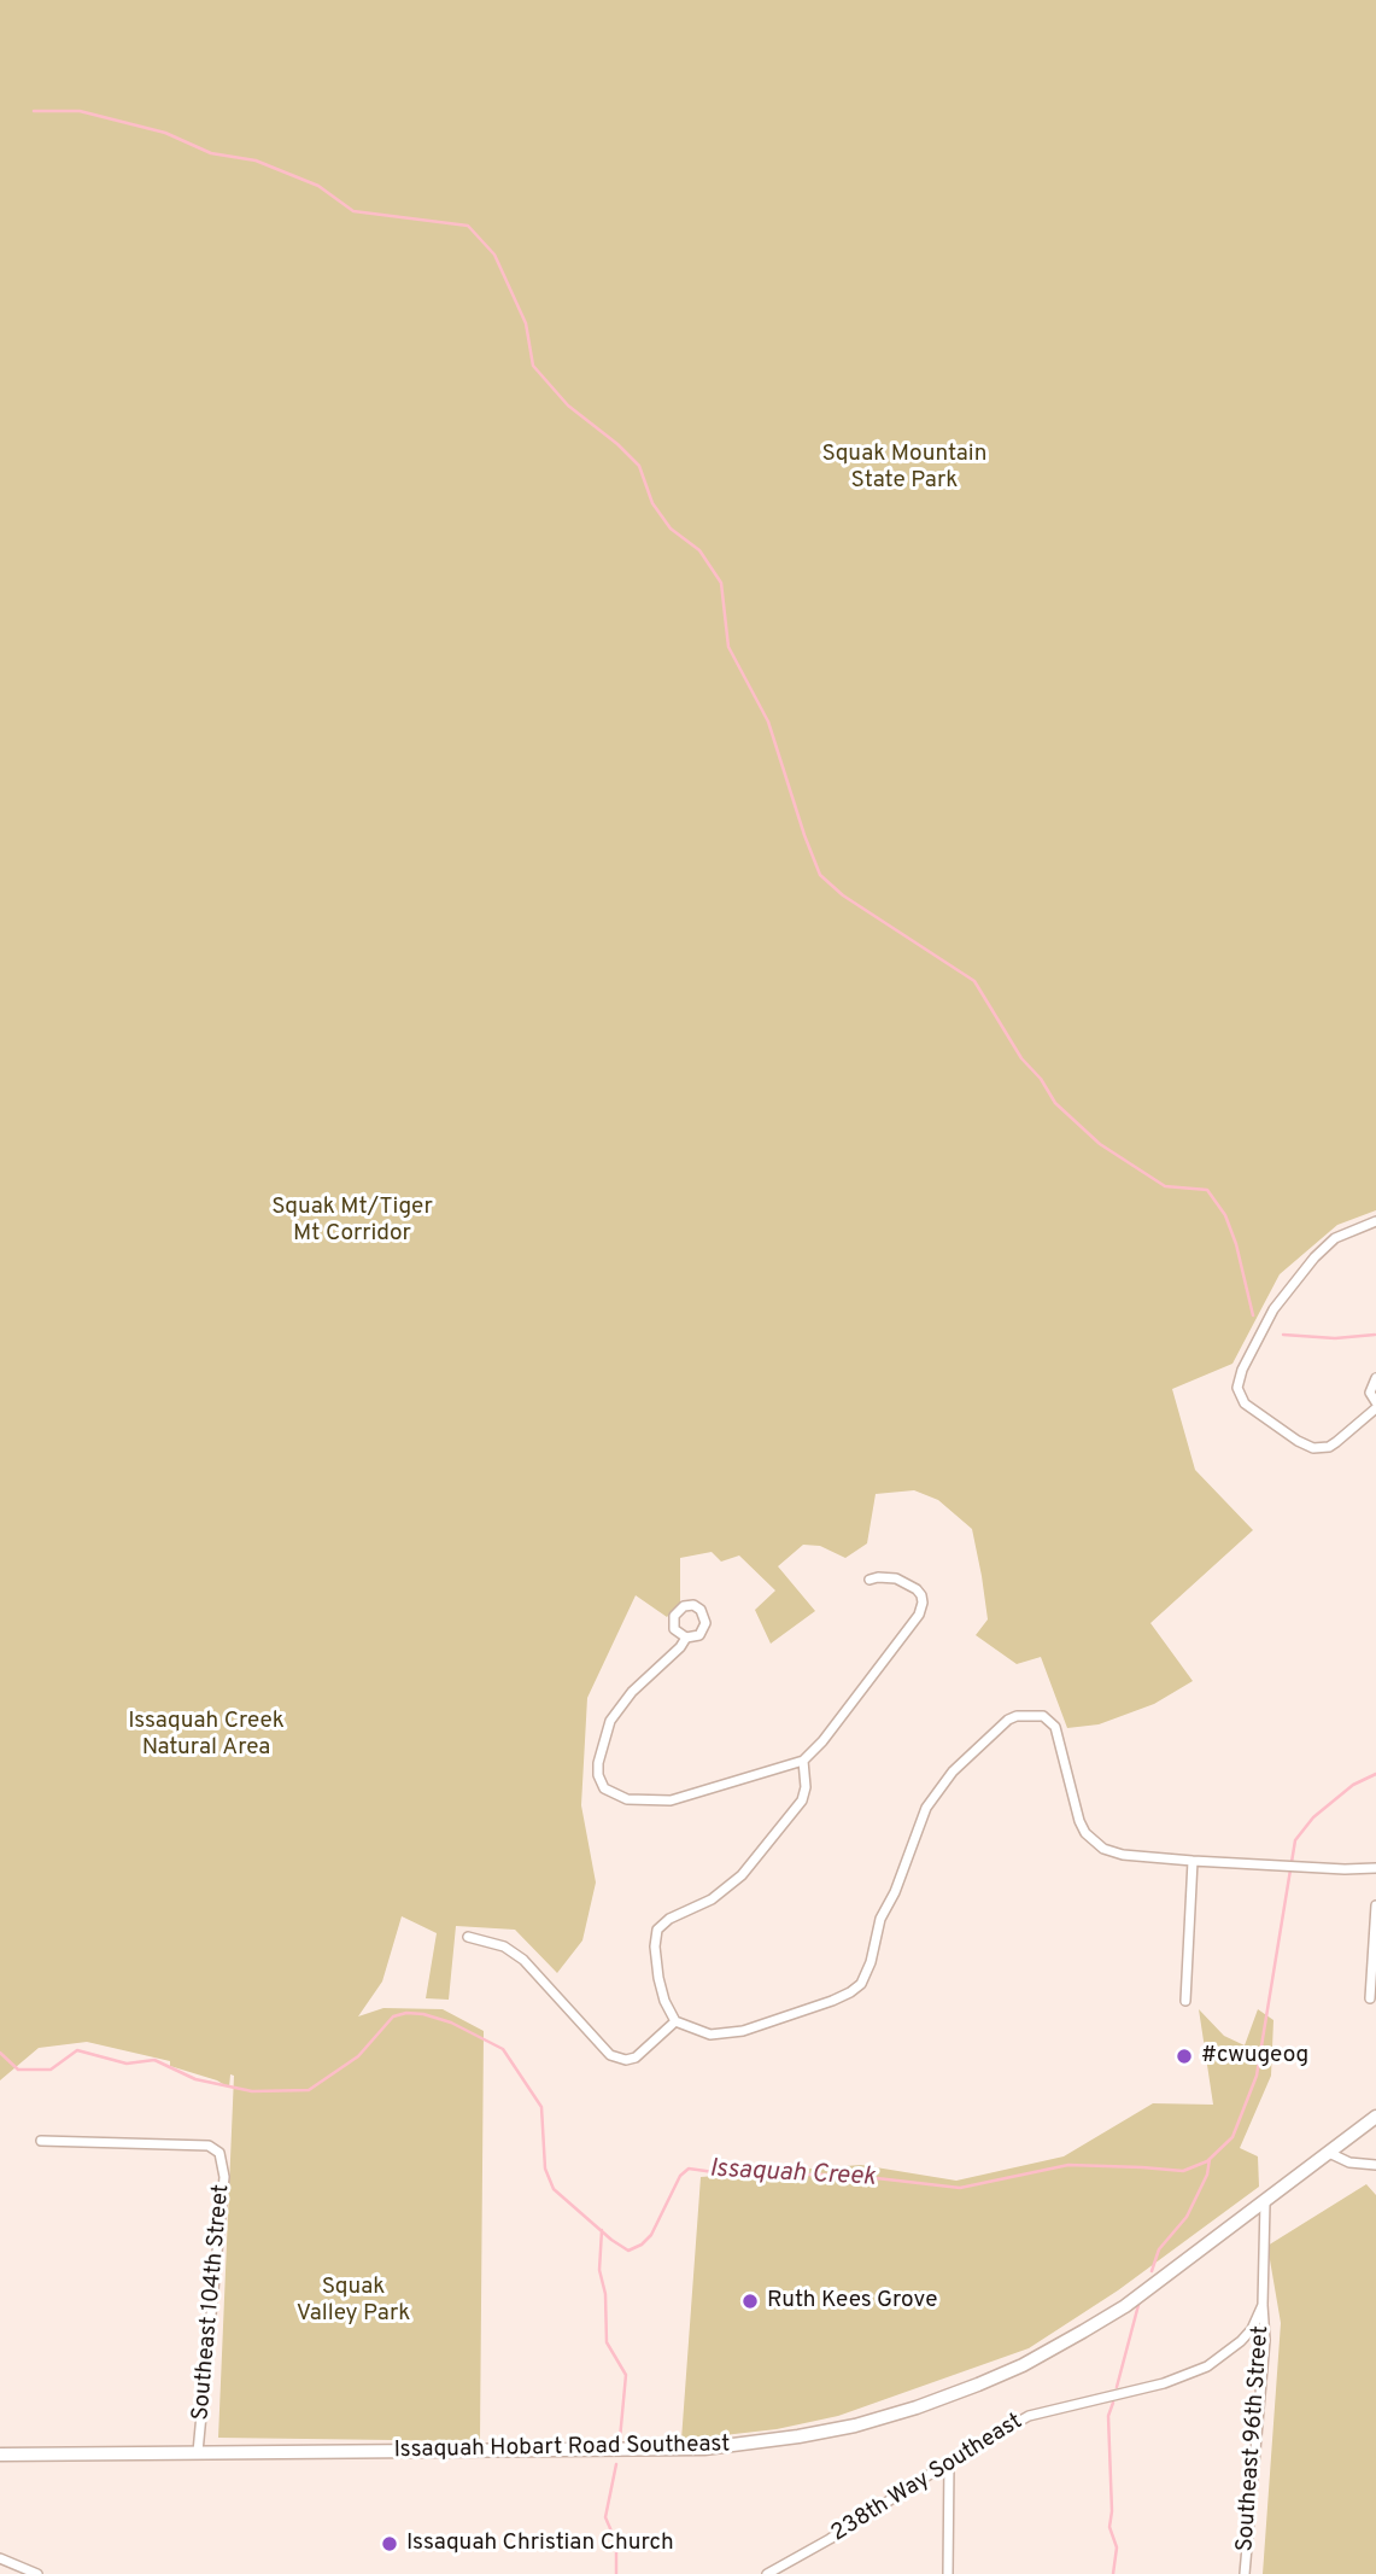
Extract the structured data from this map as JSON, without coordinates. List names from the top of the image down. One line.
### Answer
{"streets":{"main road":["Issaquah Hobart Road Southeast"],"street":["Southeast 104th Street","Southeast 96th Street","238th Way Southeast"]},"crossings":[["Southeast 104th Street","Issaquah Hobart Road Southeast"],["Southeast 96th Street","Issaquah Hobart Road Southeast"],["Southeast 96th Street","238th Way Southeast"]],"water":["Issaquah Creek"],"parks":["Squak Mountain State Park","Squak Mt/Tiger Mt Corridor","Issaquah Creek Natural Area","Squak Valley Park"],"places":["#cwugeog","Ruth Kees Grove","Issaquah Christian Church"]}
